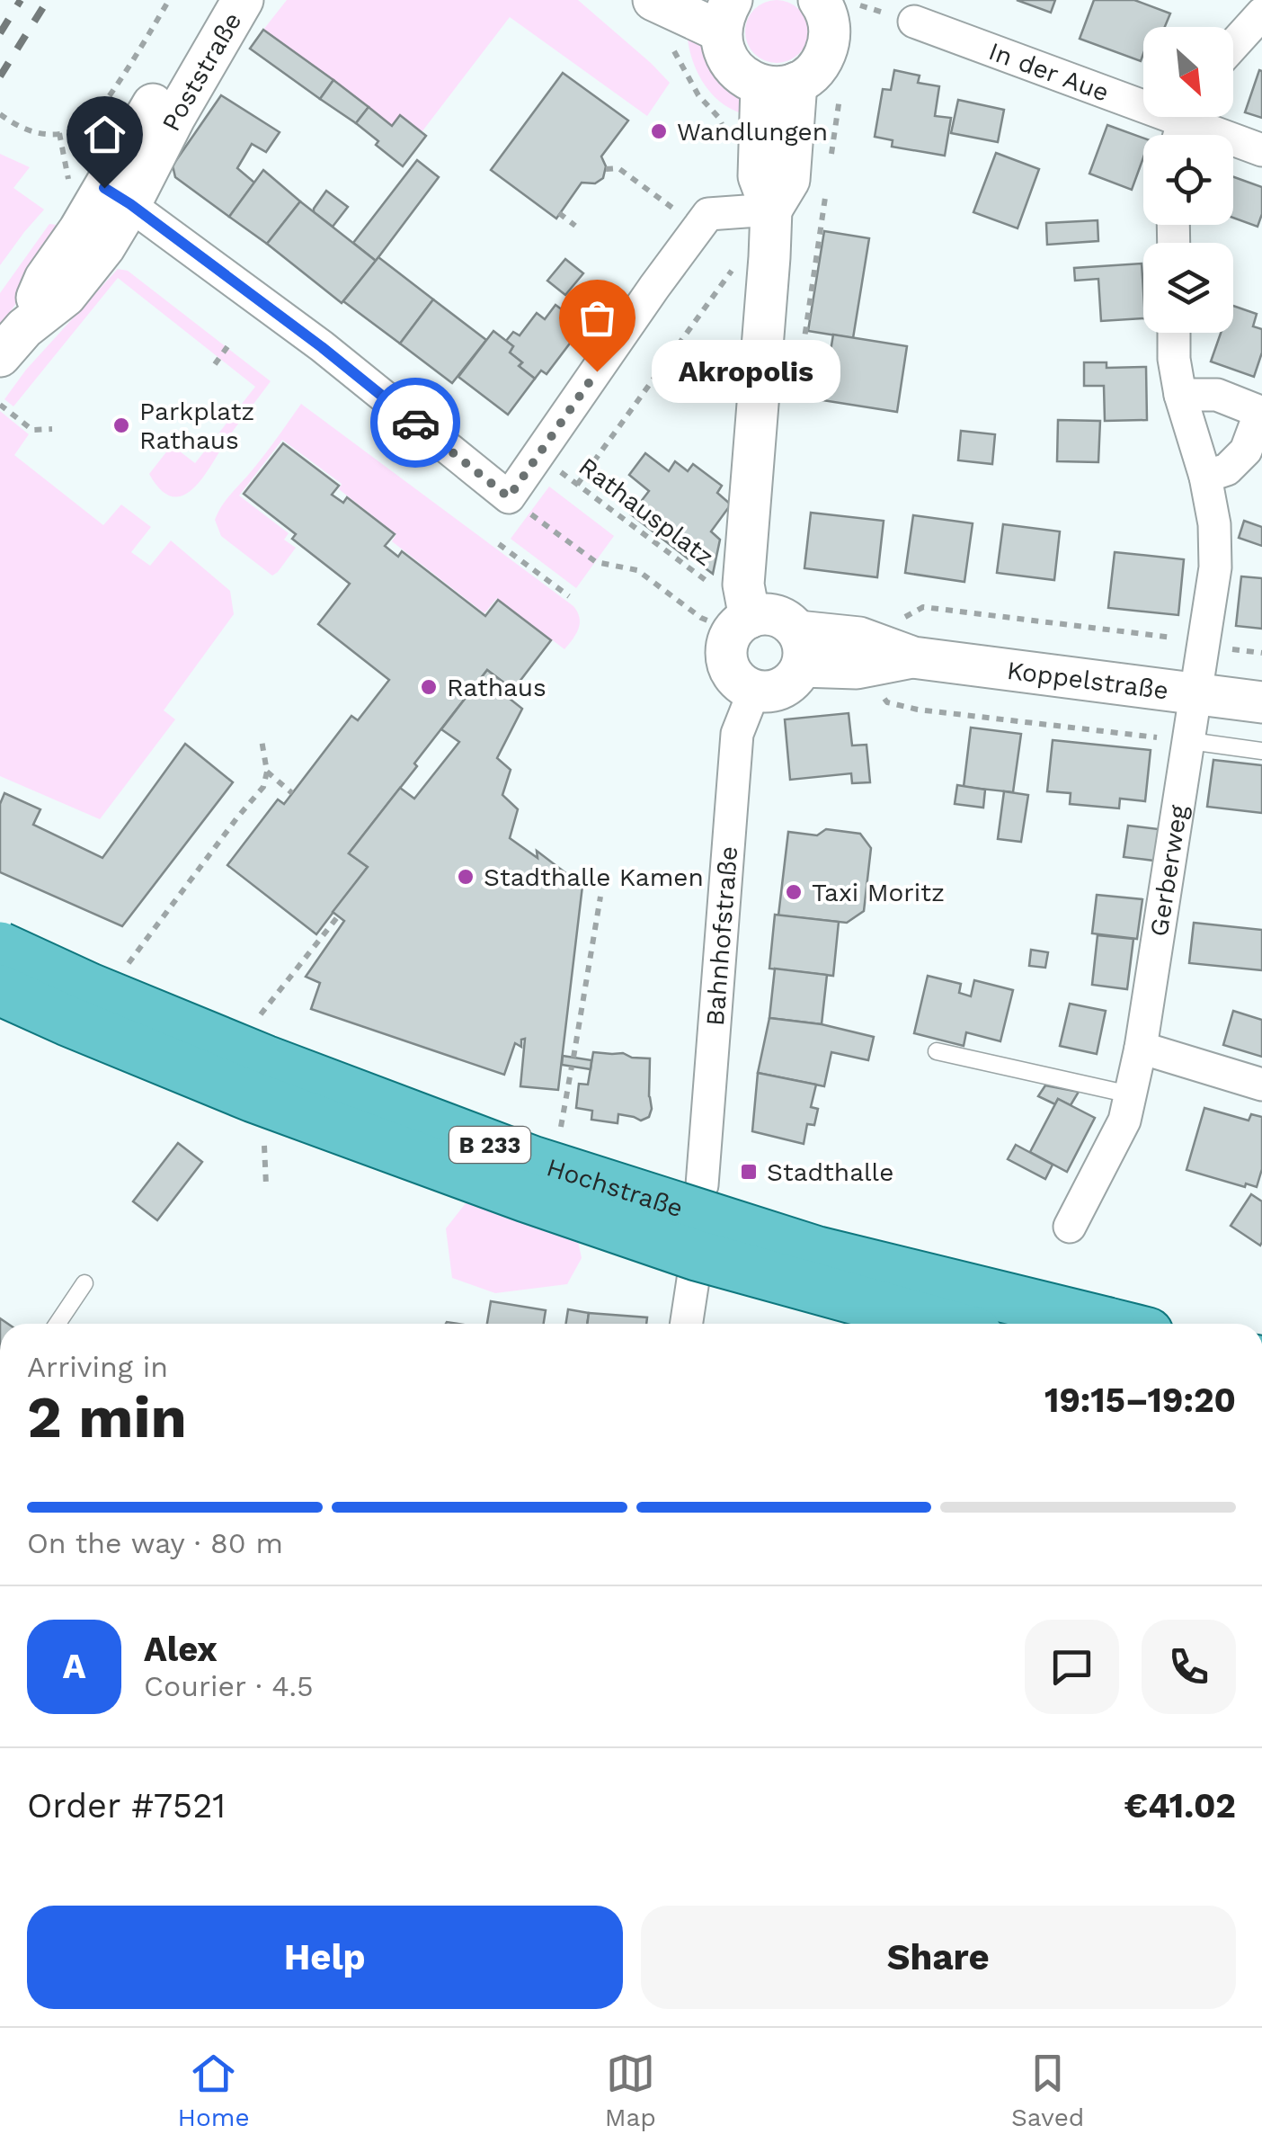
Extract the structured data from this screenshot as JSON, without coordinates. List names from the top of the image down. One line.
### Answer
{"streets":{"main road":["B 233","Hochstraße"],"street":["In der Aue","Poststraße","Koppelstraße","Gerberweg","Bahnhofstraße"],"path":["Rathausplatz"]},"crossings":[["Koppelstraße","Gerberweg"],["Koppelstraße","Bahnhofstraße"]],"places":{"other":["Wandlungen","Akropolis","Parkplatz Rathaus","Rathaus","Stadthalle Kamen","Taxi Moritz"],"transit":["Stadthalle"]},"north":"bottom right","page":{"bubble":"Akropolis","heading":["2 min","Arriving in","19:15–19:20"],"panel":["Alex","Courier · 4.5","Order #7521","€41.02"],"bar":"On the way · 80 m","round":"A","buttons":["Help","Share"],"tabs":["Home","Map","Saved"]}}
